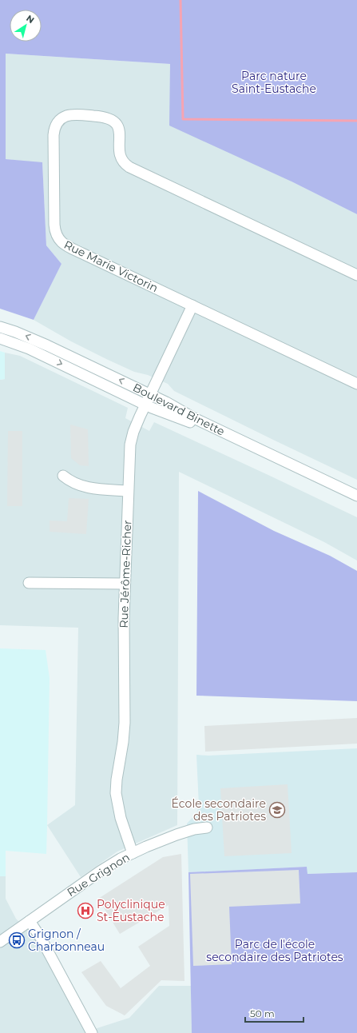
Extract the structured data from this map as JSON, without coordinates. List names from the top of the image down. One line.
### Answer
{"streets":{"street":["Rue Marie Victorin","Boulevard Binette","Rue Jérôme-Richer","Rue Grignon"]},"crossings":[["Rue Marie Victorin","Rue Jérôme-Richer"],["Boulevard Binette","Rue Jérôme-Richer"],["Rue Jérôme-Richer","Rue Grignon"]],"parks":["Parc nature Saint-Eustache","Parc de l'école secondaire des Patriotes"],"places":{"school or university":["École secondaire des Patriotes"],"hospital":["Polyclinique St-Eustache"],"bus stop":["Grignon / Charbonneau"]},"scale_bar":"50 m","north":"top right"}
